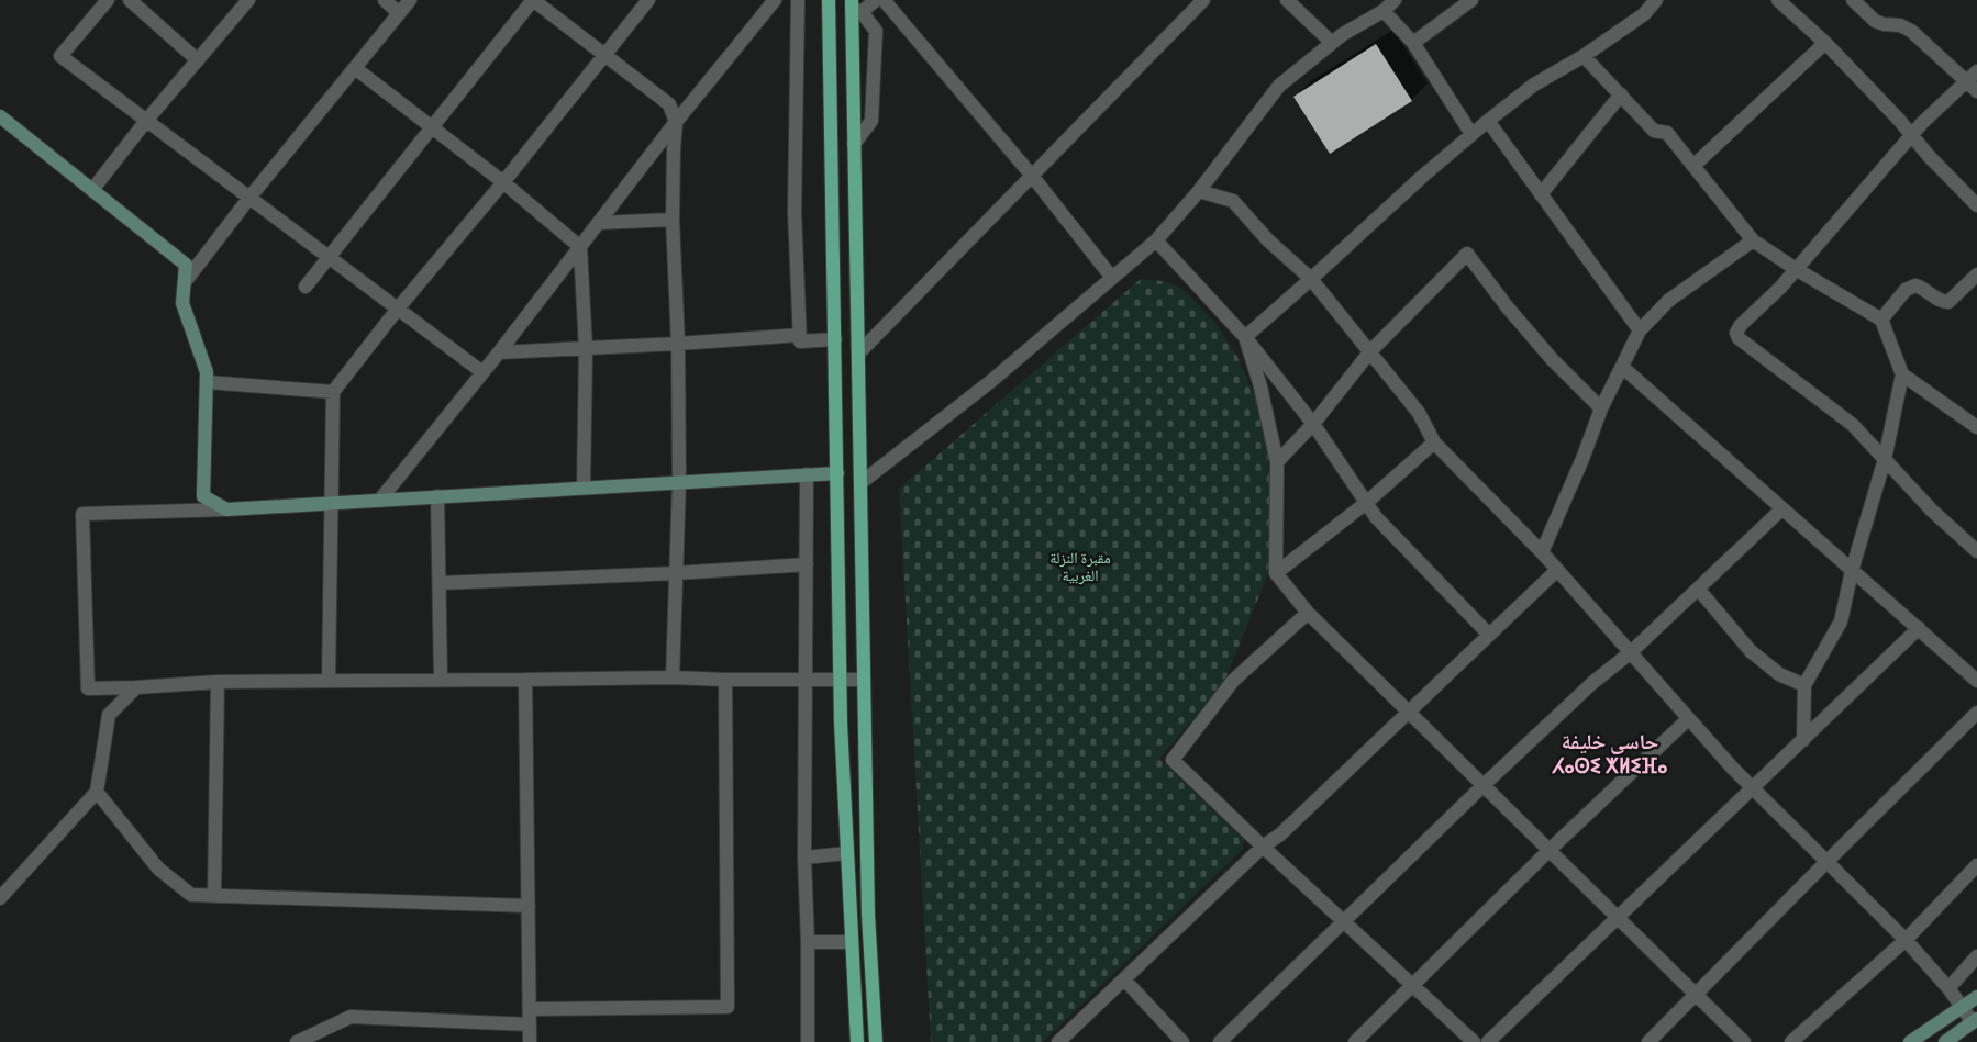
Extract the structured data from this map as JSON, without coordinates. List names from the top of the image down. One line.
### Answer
{"districts":["حاسي خليفة ⵃⴰⵙⵉ ⵅⵍⵉⴼⴰ"],"parks":["مقبرة النزلة الغربية"]}
